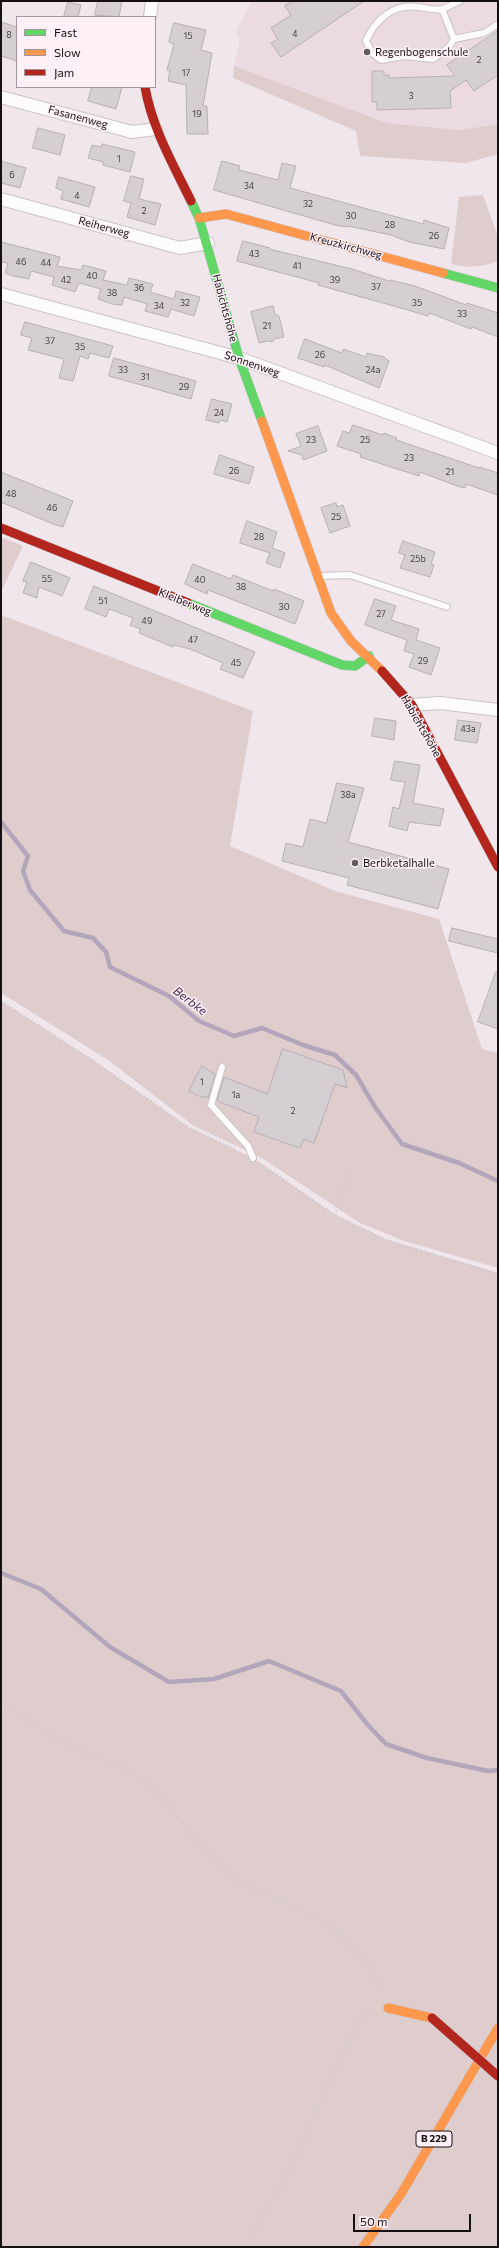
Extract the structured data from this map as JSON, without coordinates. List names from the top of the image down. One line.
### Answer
{"streets":{"street":["Fasanenweg","Reiherweg","Kreuzkirchweg","Habichtshöhe","Sonnenweg","Kleiberweg","B 229"]},"crossings":[["Fasanenweg","Habichtshöhe"],["Reiherweg","Habichtshöhe"],["Kreuzkirchweg","Habichtshöhe"],["Habichtshöhe","Sonnenweg"],["Habichtshöhe","Kleiberweg"]],"water":["Berbke"],"places":["Regenbogenschule","Berbketalhalle"],"house_numbers":["4","8","15","2","17","3","19","1","6","34","4","32","2","30","28","26","43","46","44","41","40","42","39","37","36","38","32","35","34","33","21","37","35","26","33","24a","31","29","24","23","25","23","26","21","48","46","25","28","25b","55","40","38","51","30","27","49","47","29","45","43a","38a","1","1a","2"],"legend":["Fast","Slow","Jam"],"scale_bar":"50 m"}
